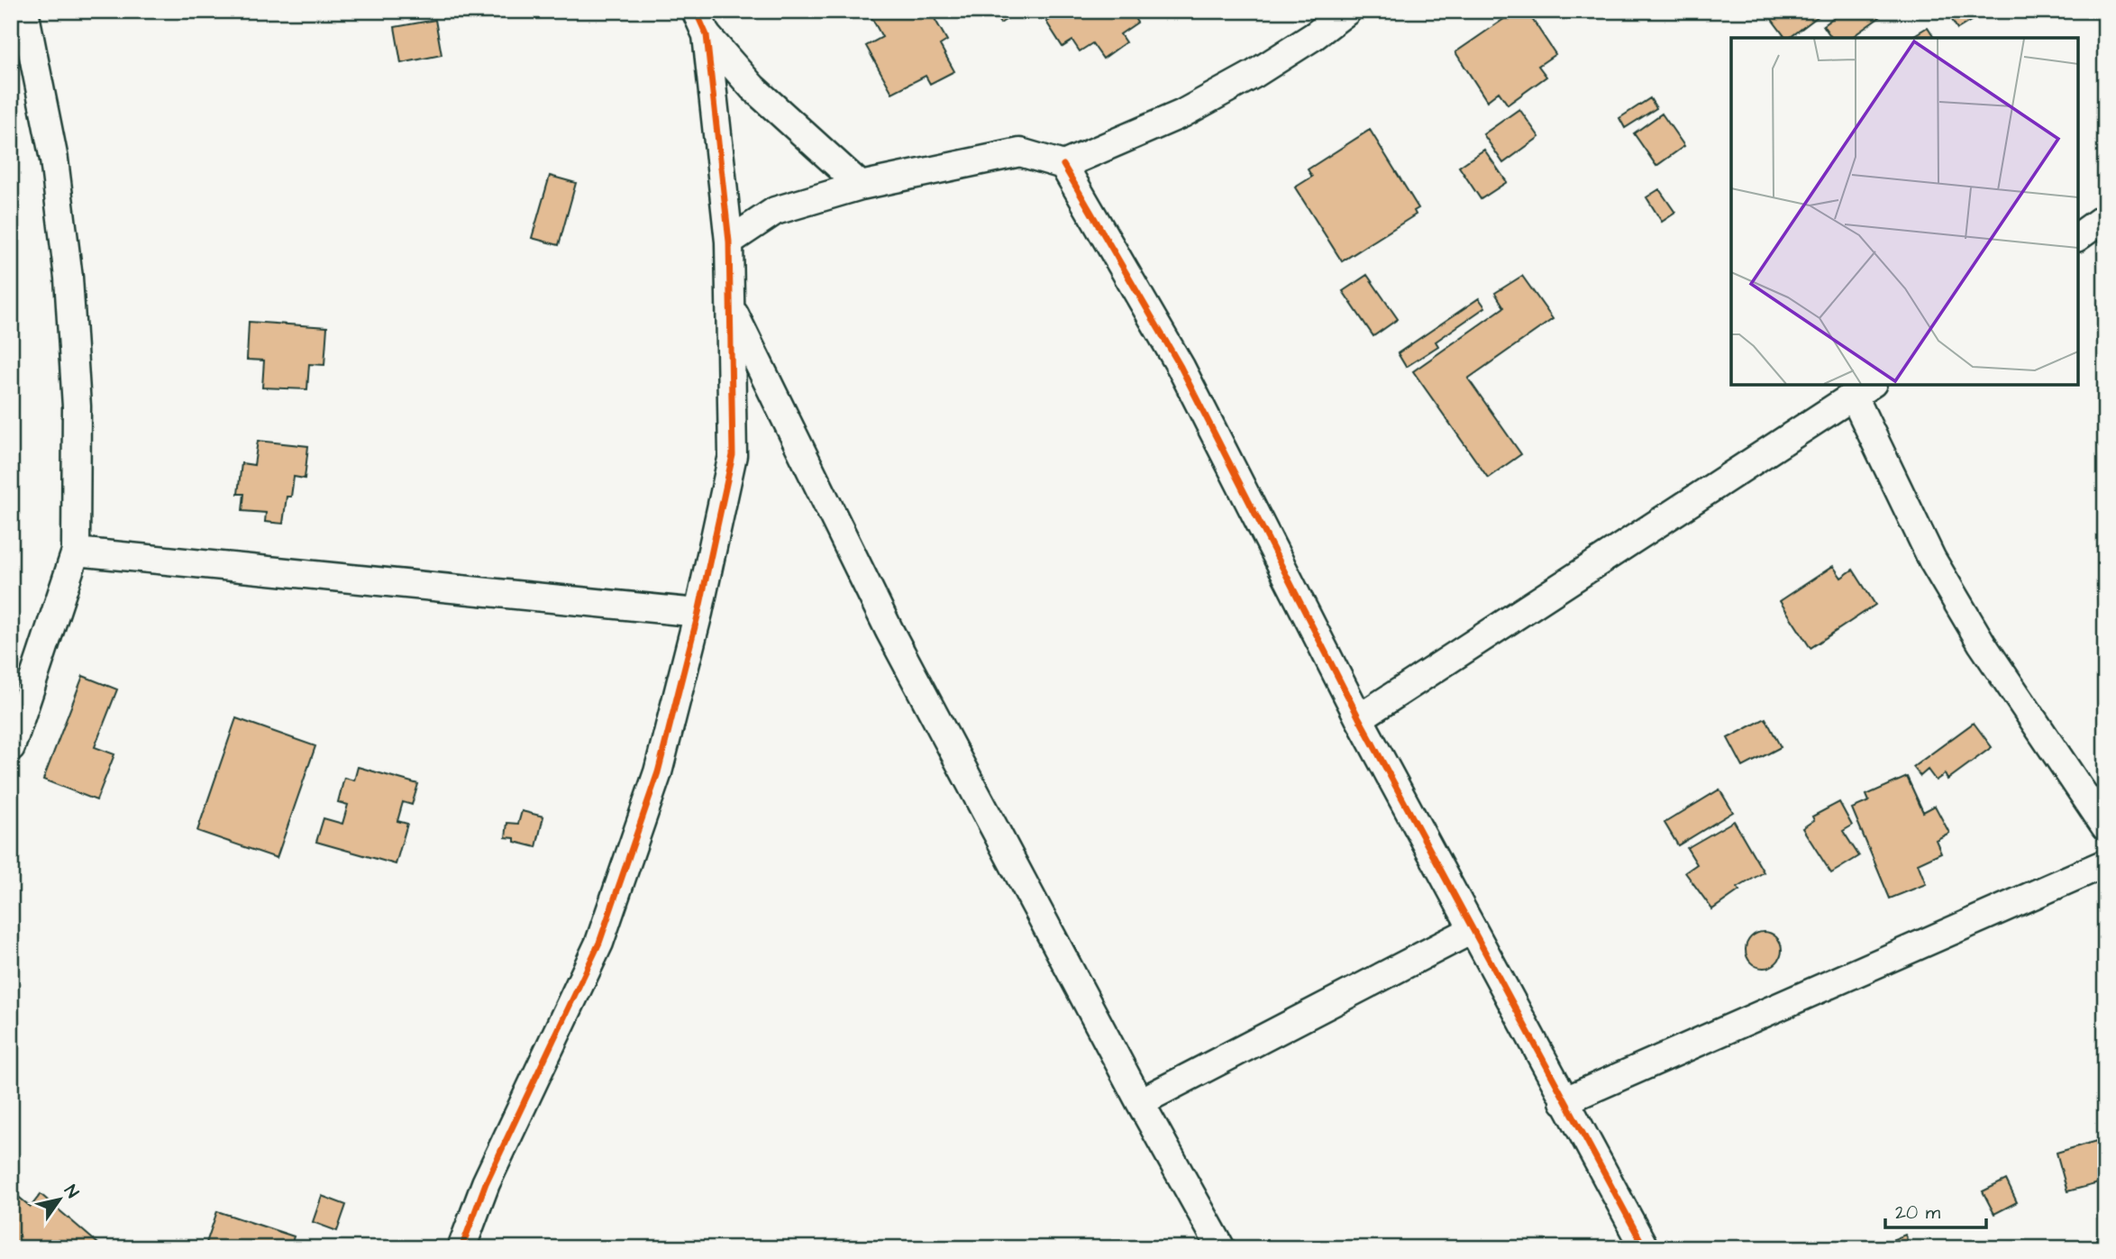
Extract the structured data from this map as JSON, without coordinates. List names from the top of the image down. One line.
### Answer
{"scale_bar":"20 m","north":"top right"}
